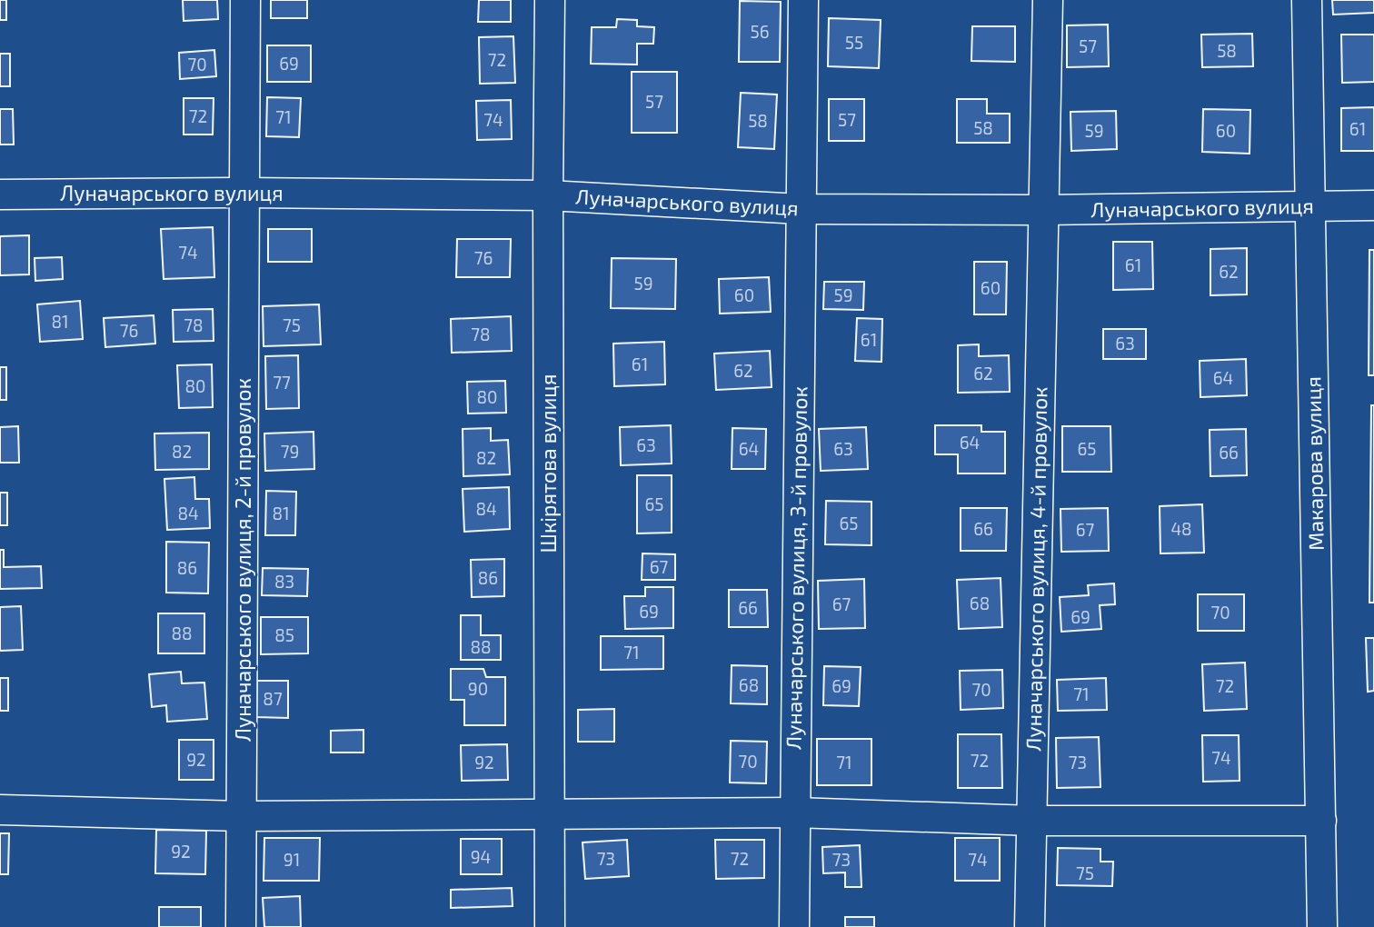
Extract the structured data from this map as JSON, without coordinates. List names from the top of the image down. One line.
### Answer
{"streets":{"street":["Луначарського вулиця","Шкірятова вулиця","Макарова вулиця","Луначарського вулиця, 2-й провулок","Луначарського вулиця, 3-й провулок","Луначарського вулиця, 4-й провулок"]},"crossings":[["Луначарського вулиця","Шкірятова вулиця"],["Луначарського вулиця","Макарова вулиця"],["Луначарського вулиця","Луначарського вулиця, 2-й провулок"],["Луначарського вулиця","Луначарського вулиця, 3-й провулок"],["Луначарського вулиця","Луначарського вулиця, 4-й провулок"]],"house_numbers":["56","55","57","58","72","69","70","57","72","71","74","57","58","58","61","59","60","74","76","61","62","59","60","60","59","81","78","75","76","78","61","63","61","62","62","64","77","80","80","64","63","64","63","65","82","79","66","82","65","84","84","81","65","66","48","67","67","86","86","83","68","67","66","69","70","69","88","85","88","71","68","69","72","90","70","71","87","74","92","72","70","92","71","73","92","94","73","72","91","73","74","75"]}
